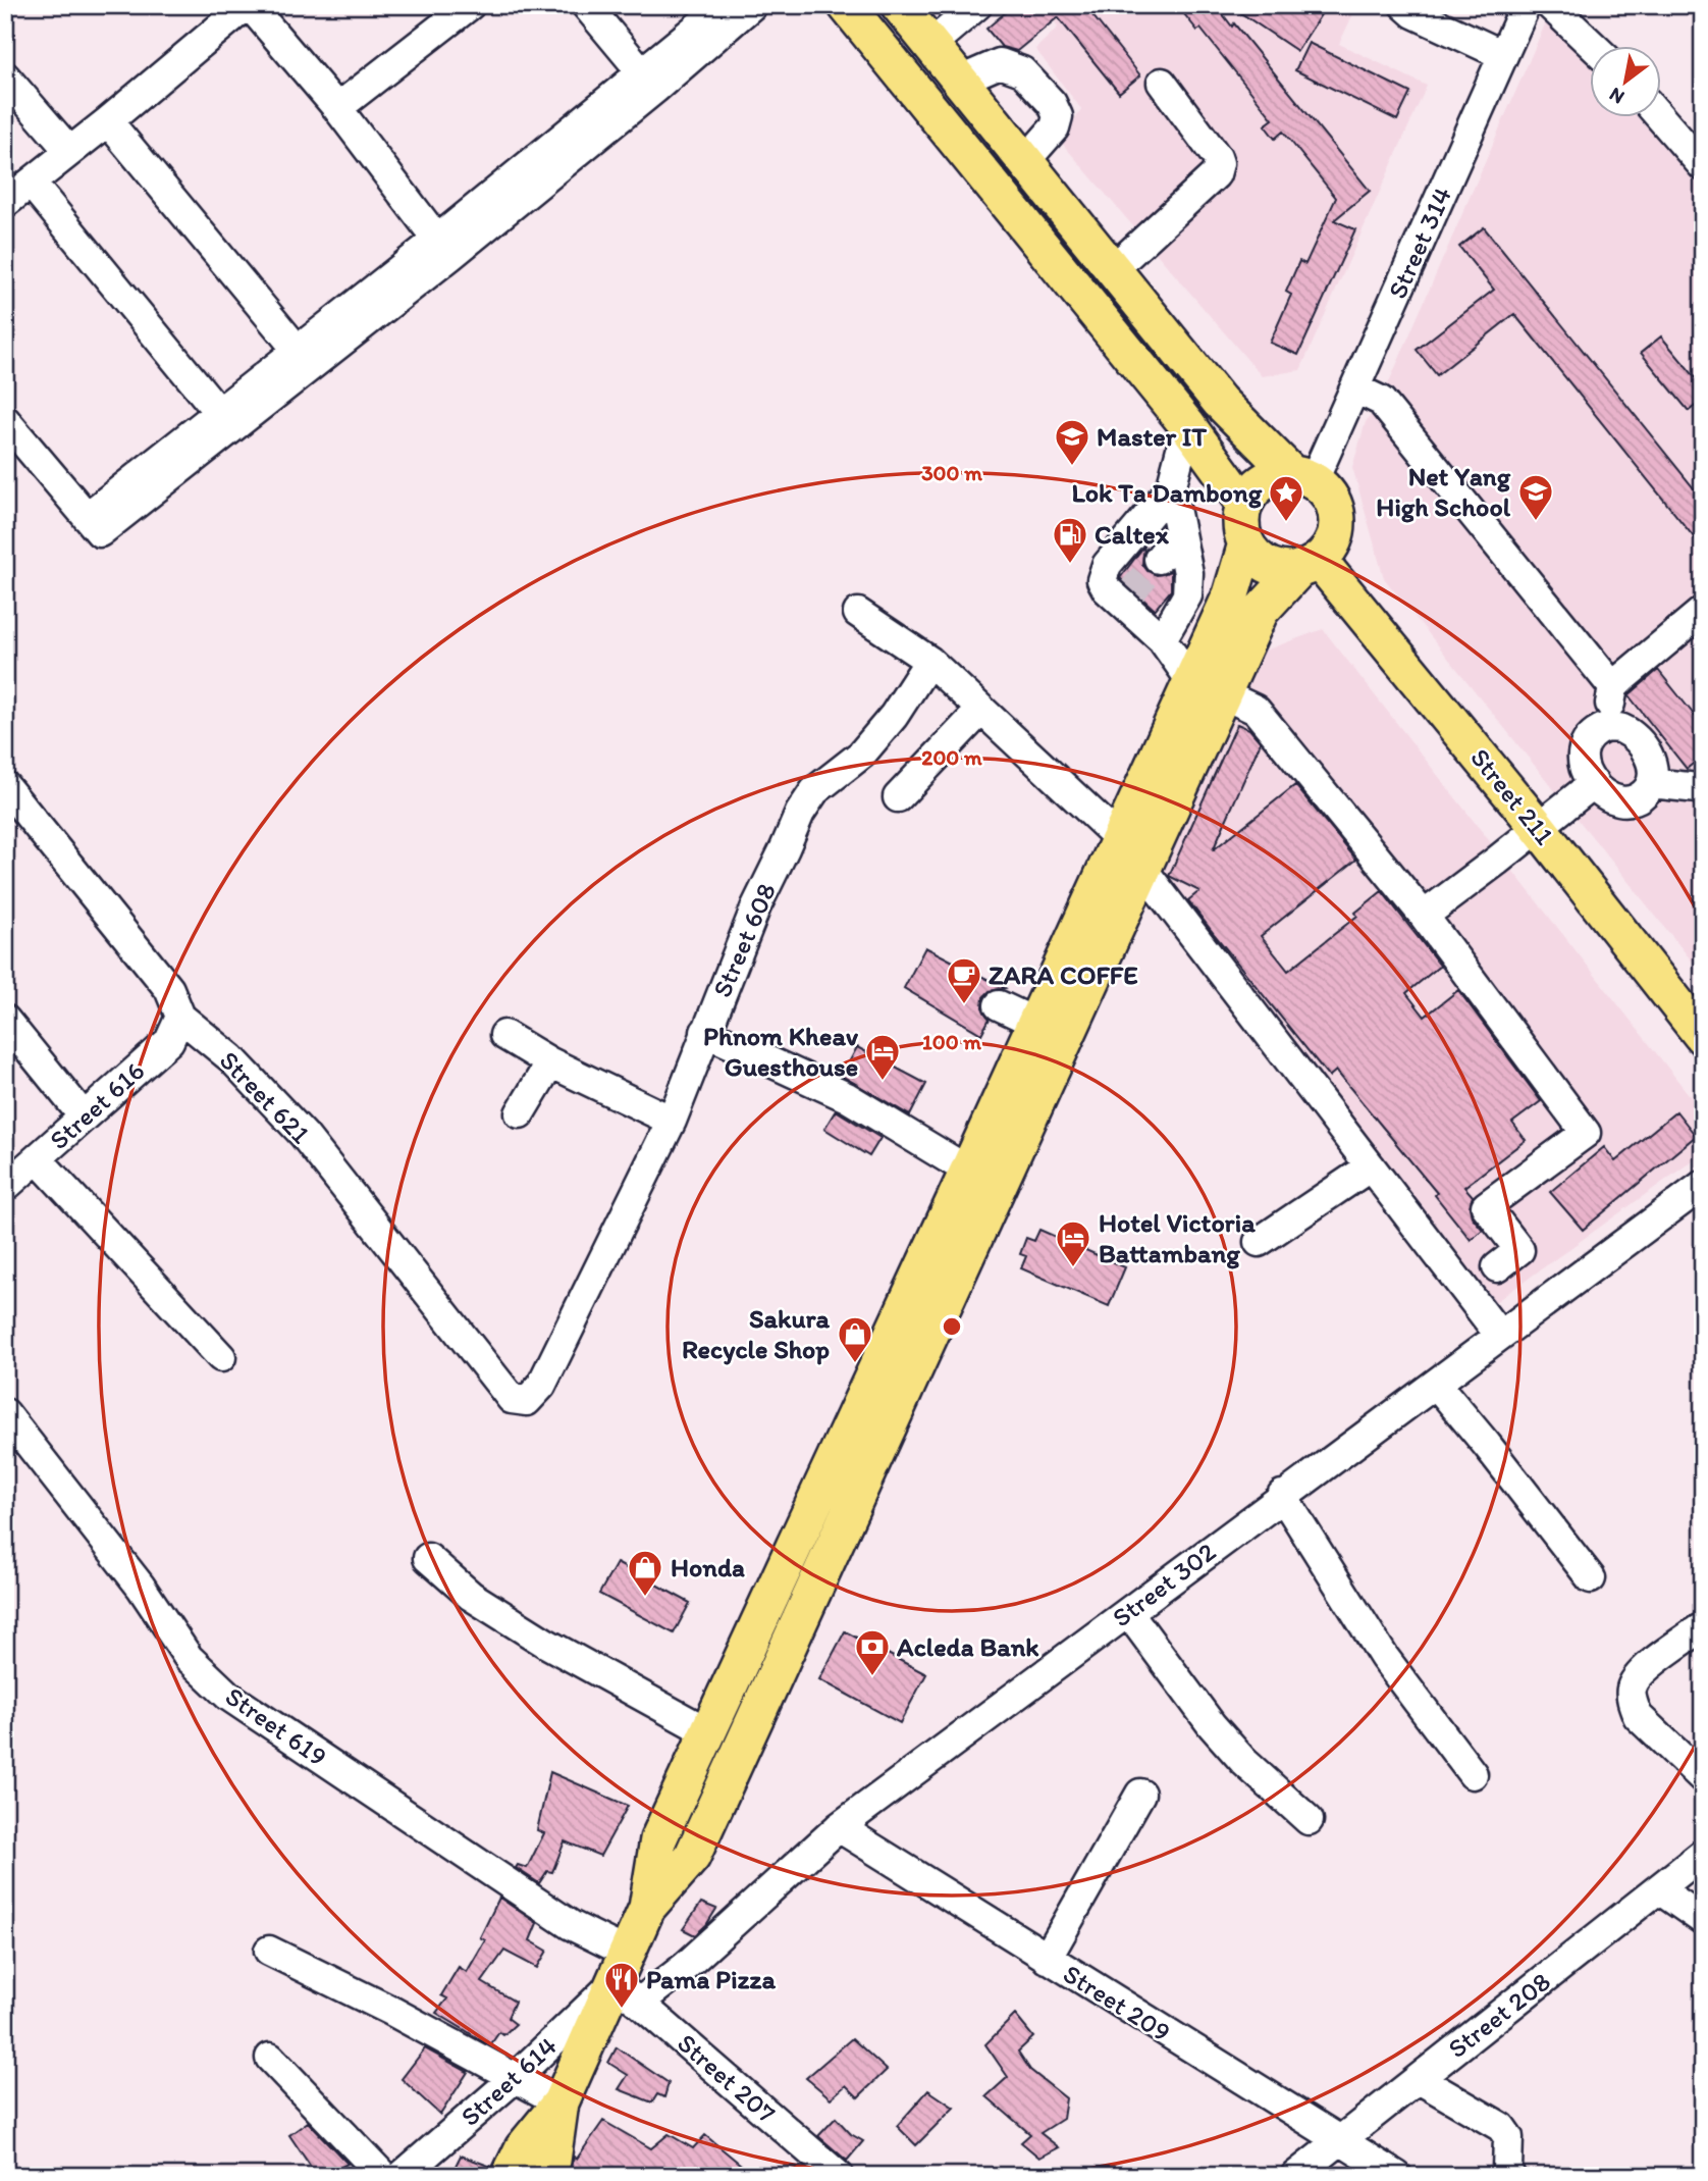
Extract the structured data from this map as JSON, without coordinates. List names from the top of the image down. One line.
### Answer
{"streets":{"main road":["Street 211"],"street":["Street 314","Street 608","Street 621","Street 616","Street 302","Street 619","Street 209","Street 208","Street 207","Street 614"]},"crossings":[["Street 314","Street 211"],["Street 608","Street 621"],["Street 621","Street 616"],["Street 302","Street 619"],["Street 302","Street 209"],["Street 302","Street 207"],["Street 302","Street 614"],["Street 619","Street 207"],["Street 619","Street 614"],["Street 209","Street 208"],["Street 207","Street 614"]],"places":{"school or university":["Master IT","Net Yang High School"],"place":["Lok Ta Dambong"],"fuel station":["Caltex"],"cafe":["ZARA COFFE"],"hotel":["Phnom Kheav Guesthouse","Hotel Victoria Battambang"],"shop":["Sakura Recycle Shop","Honda"],"bank":["Acleda Bank"],"restaurant":["Pama Pizza"]},"north":"bottom left","rings":["300 m","200 m","100 m"]}
